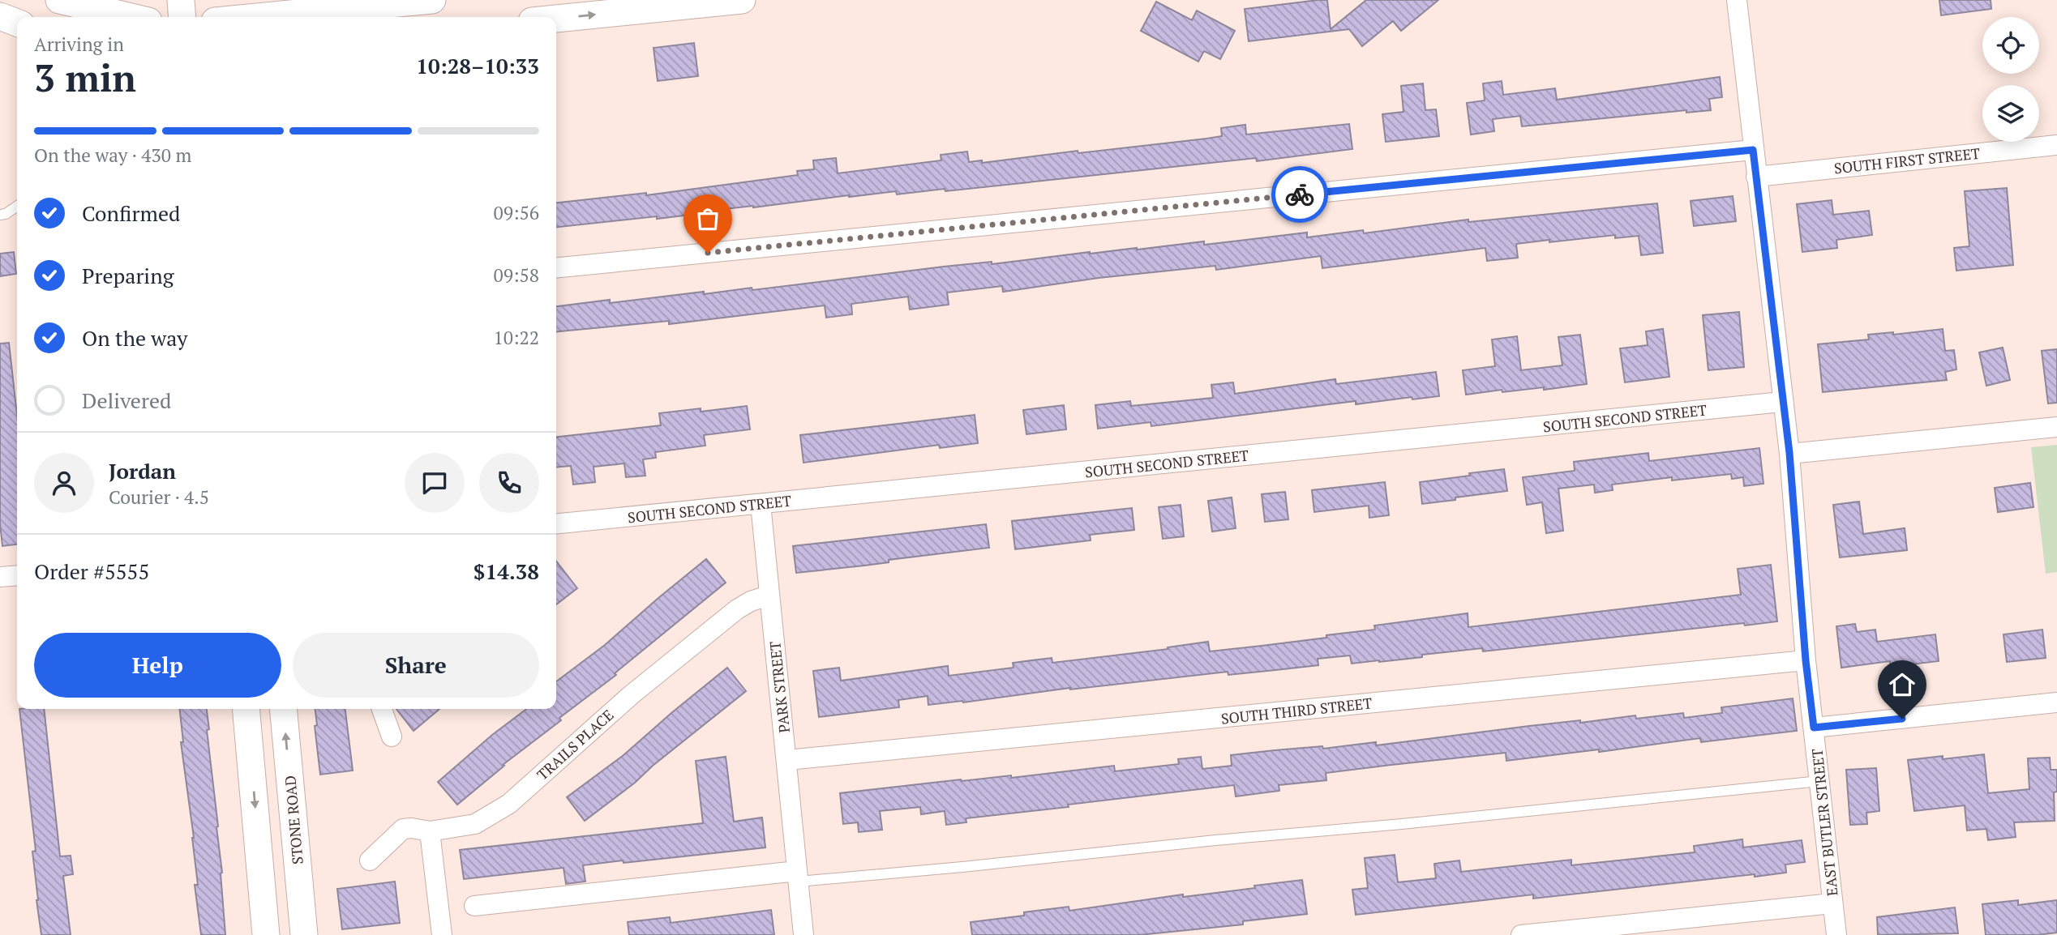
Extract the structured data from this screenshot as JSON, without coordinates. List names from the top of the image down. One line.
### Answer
{"streets":{"main road":["STONE ROAD"],"street":["SOUTH FIRST STREET","SOUTH SECOND STREET","PARK STREET","SOUTH THIRD STREET","TRAILS PLACE","EAST BUTLER STREET"]},"crossings":[["SOUTH FIRST STREET","EAST BUTLER STREET"],["SOUTH SECOND STREET","PARK STREET"],["SOUTH SECOND STREET","EAST BUTLER STREET"],["PARK STREET","SOUTH THIRD STREET"],["PARK STREET","TRAILS PLACE"],["SOUTH THIRD STREET","EAST BUTLER STREET"]],"page":{"heading":["3 min","Arriving in","10:28–10:33"],"panel":["Jordan","Courier · 4.5","Order #5555","$14.38"],"bar":"On the way · 430 m","list":[["Confirmed","09:56"],["Preparing","09:58"],["On the way","10:22"],"Delivered"],"buttons":["Help","Share"]}}
